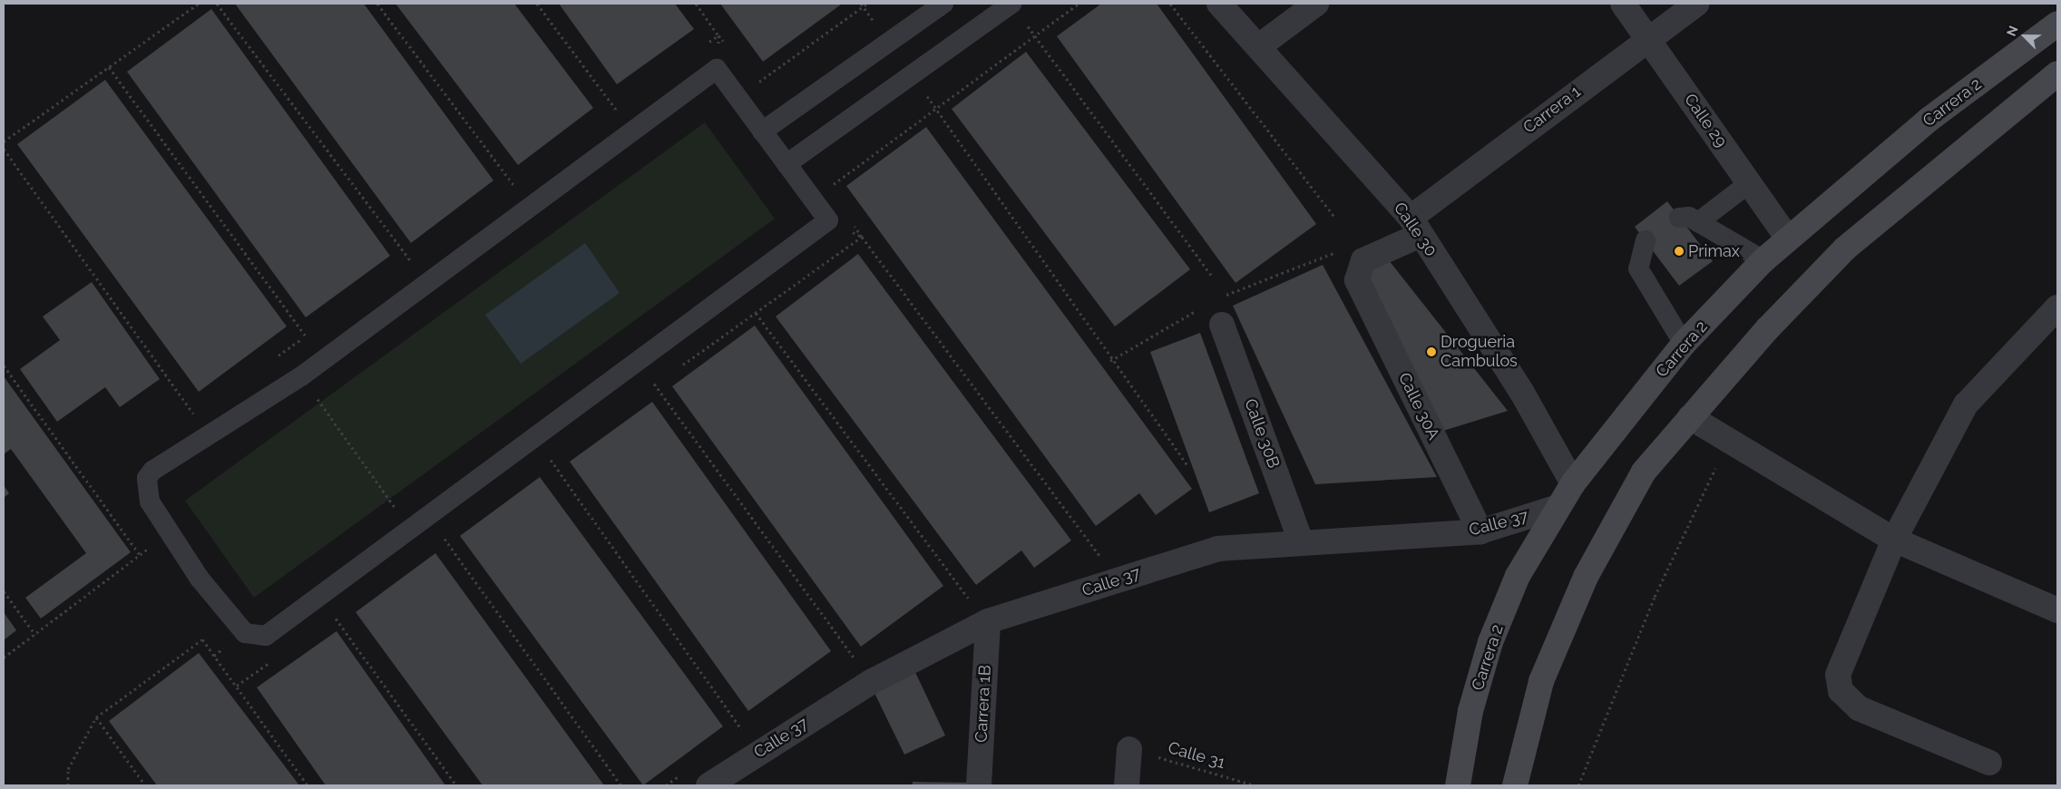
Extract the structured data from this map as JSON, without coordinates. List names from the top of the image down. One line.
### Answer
{"streets":{"main road":["Carrera 2"],"street":["Carrera 1","Calle 29","Calle 30","Calle 30A","Calle 30B","Calle 37","Carrera 1B"],"path":["Calle 31"]},"crossings":[["Carrera 2","Calle 29"],["Carrera 2","Calle 30"],["Carrera 2","Calle 37"],["Carrera 1","Calle 29"],["Carrera 1","Calle 30"],["Carrera 1","Calle 30A"],["Calle 30A","Calle 37"],["Calle 30B","Calle 37"],["Calle 37","Carrera 1B"]],"places":["Primax","Drogueria Cambulos"],"north":"top left"}
